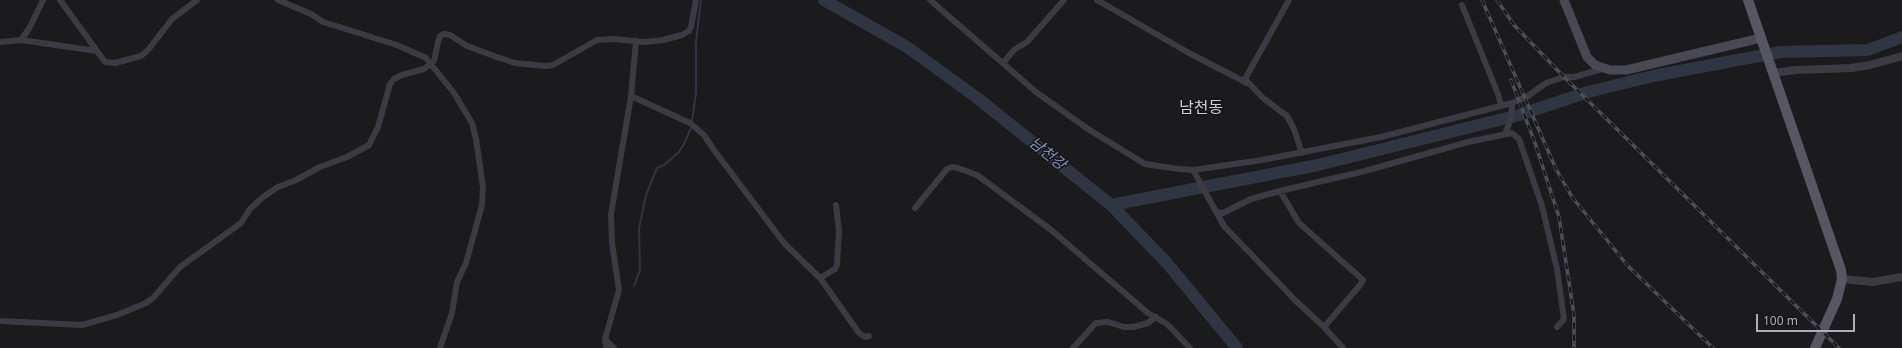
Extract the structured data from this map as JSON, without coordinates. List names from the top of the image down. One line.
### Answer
{"districts":["남천동"],"water":["남천강"],"scale_bar":"100 m"}
